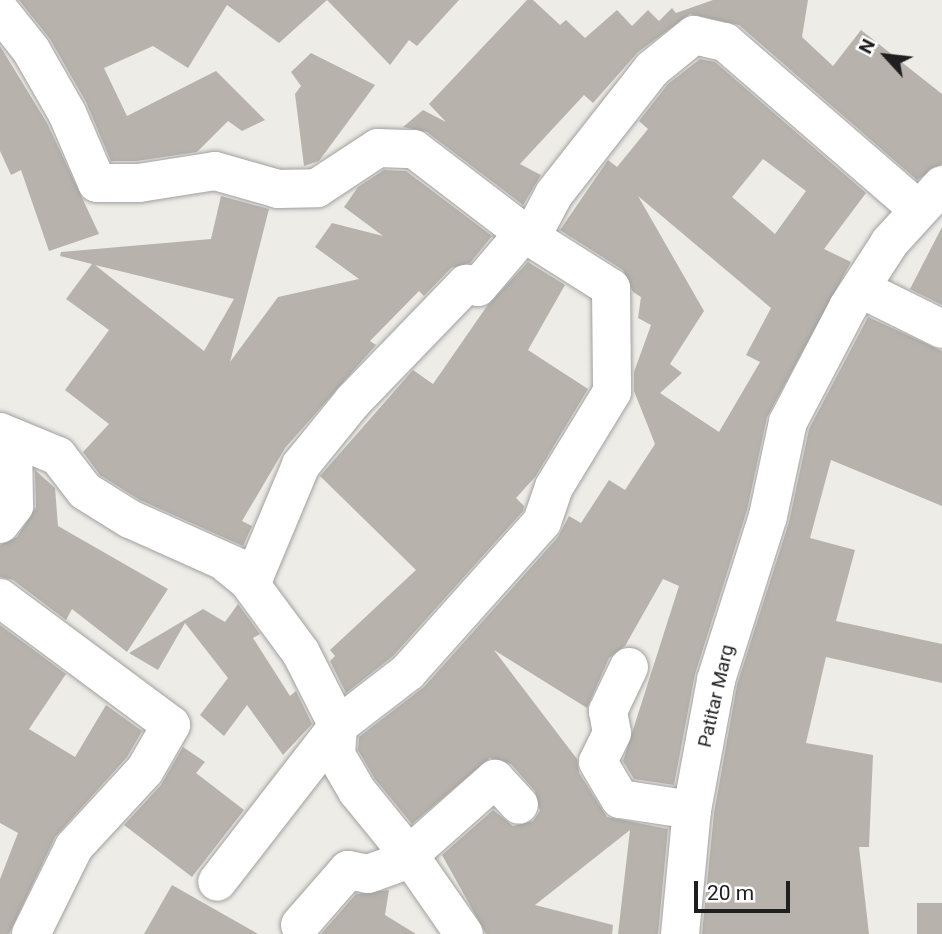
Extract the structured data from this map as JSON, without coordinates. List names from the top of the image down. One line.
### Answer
{"streets":{"street":["Patitar Marg"]},"scale_bar":"20 m","north":"top left"}
